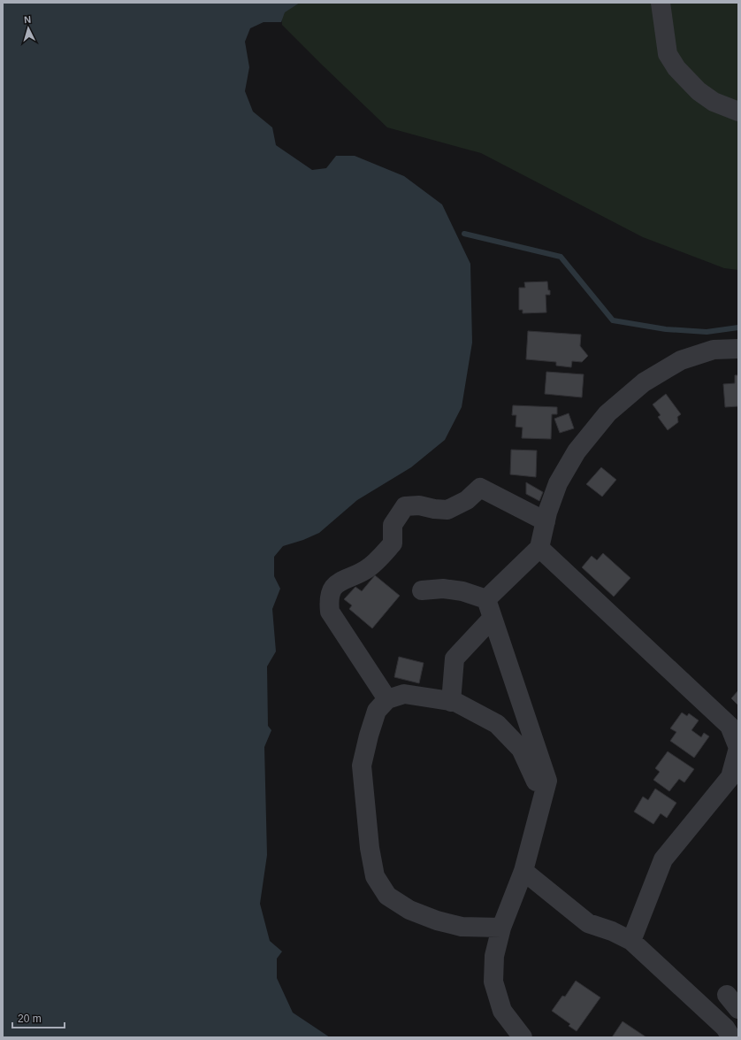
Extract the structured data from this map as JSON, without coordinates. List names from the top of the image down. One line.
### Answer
{"scale_bar":"20 m","north":"top"}
